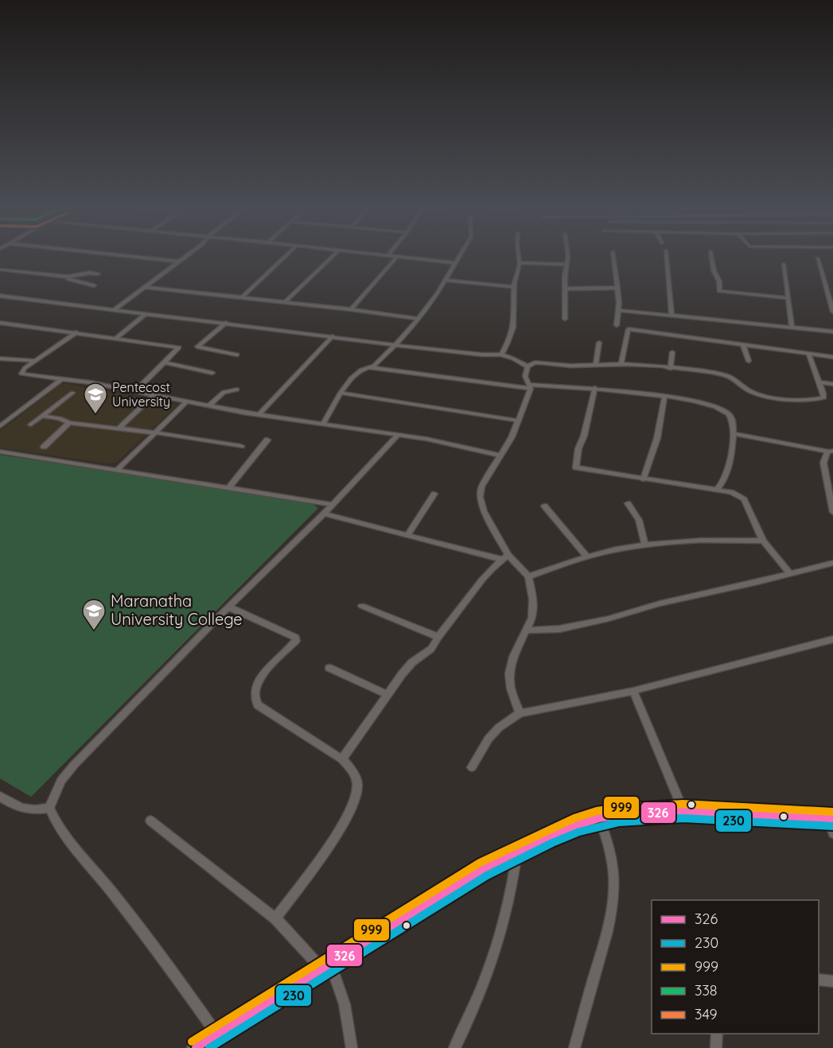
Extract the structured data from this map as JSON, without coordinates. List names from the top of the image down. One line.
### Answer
{"places":{"school or university":["Pentecost University","Maranatha University College"]},"lines":["transit line 999","transit line 326","transit line 230"],"legend":["326","230","999","338","349"]}
